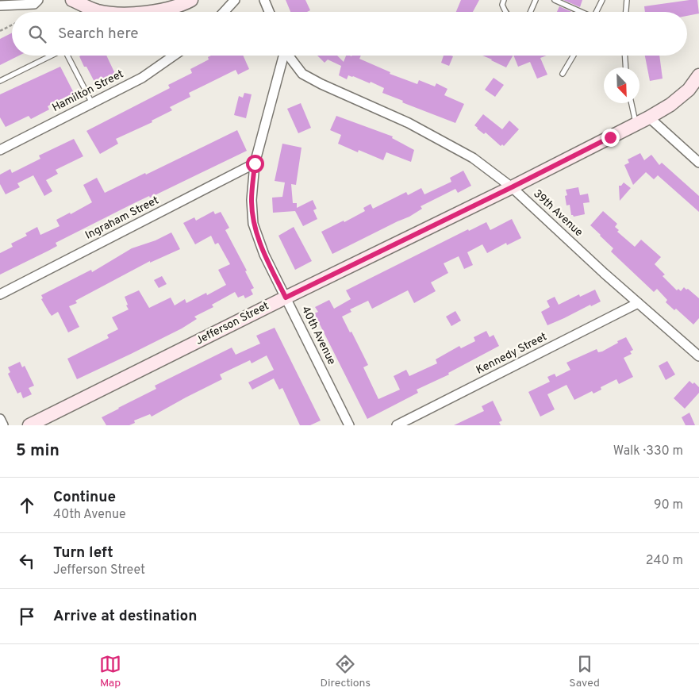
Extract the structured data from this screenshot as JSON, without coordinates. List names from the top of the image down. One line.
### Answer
{"streets":{"street":["Hamilton Street","39th Avenue","Ingraham Street","Jefferson Street","40th Avenue","Kennedy Street"]},"crossings":[["39th Avenue","Jefferson Street"],["39th Avenue","Kennedy Street"],["Ingraham Street","40th Avenue"],["Jefferson Street","40th Avenue"]],"north":"bottom right","page":{"search":"Search here","heading":["5 min","Walk · 330 m"],"list":[["Continue","40th Avenue","90 m"],["Turn left","Jefferson Street","240 m"],"Arrive at destination"],"nav":["Map","Directions","Saved"]}}
